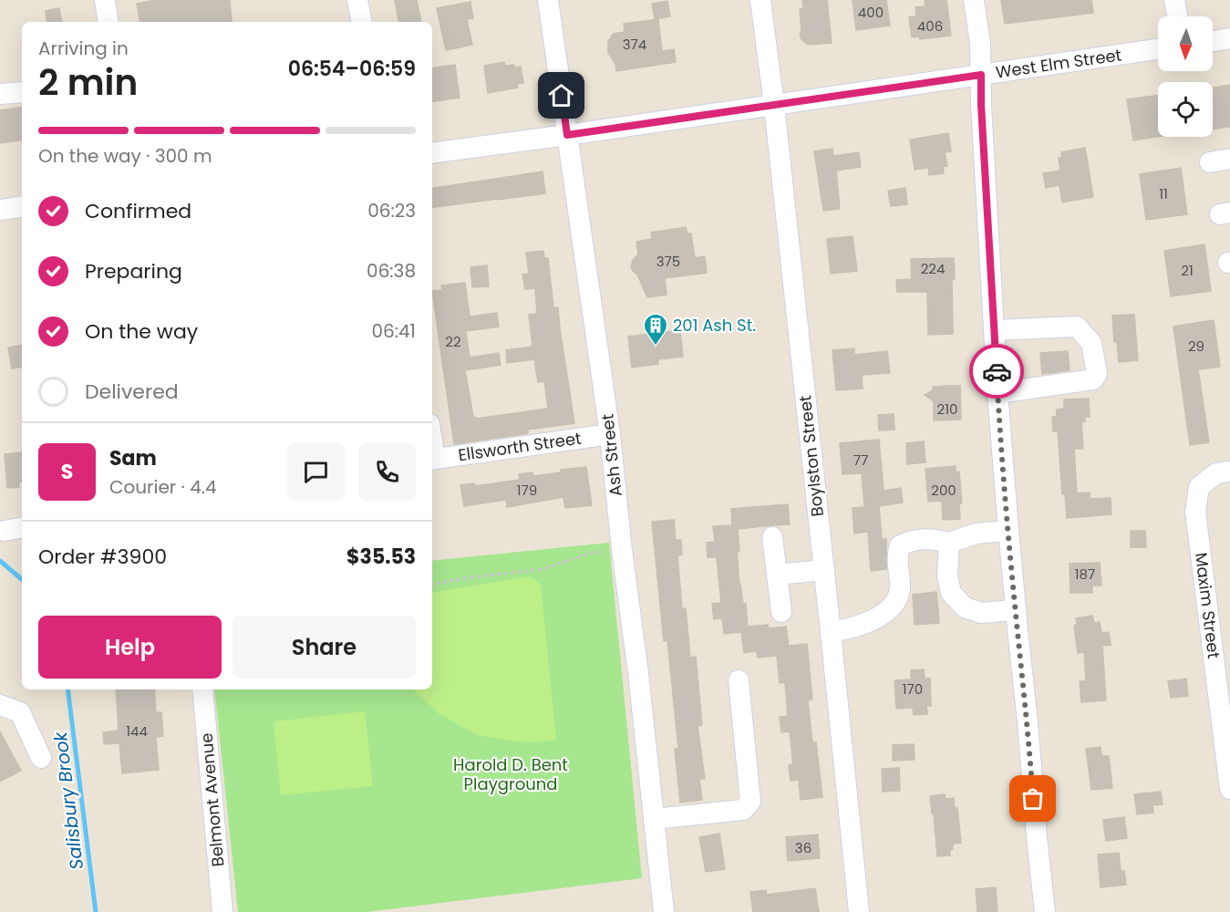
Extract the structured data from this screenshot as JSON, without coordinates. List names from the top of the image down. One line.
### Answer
{"streets":{"street":["West Elm Street","Ellsworth Street","Ash Street","Boylston Street","Maxim Street","Belmont Avenue"]},"crossings":[["West Elm Street","Ash Street"],["West Elm Street","Boylston Street"],["Ellsworth Street","Ash Street"]],"water":["Salisbury Brook"],"parks":["Harold D. Bent Playground"],"places":{"building":["201 Ash St."]},"house_numbers":["400","406","374","11","375","224","21","22","29","210","77","179","200","187","170","144","36"],"north":"bottom","page":{"heading":["2 min","Arriving in","06:54–06:59"],"panel":["Sam","Courier · 4.4","Order #3900","$35.53"],"bar":"On the way · 300 m","list":[["Confirmed","06:23"],["Preparing","06:38"],["On the way","06:41"],"Delivered"],"round":"S","buttons":["Help","Share"]}}
